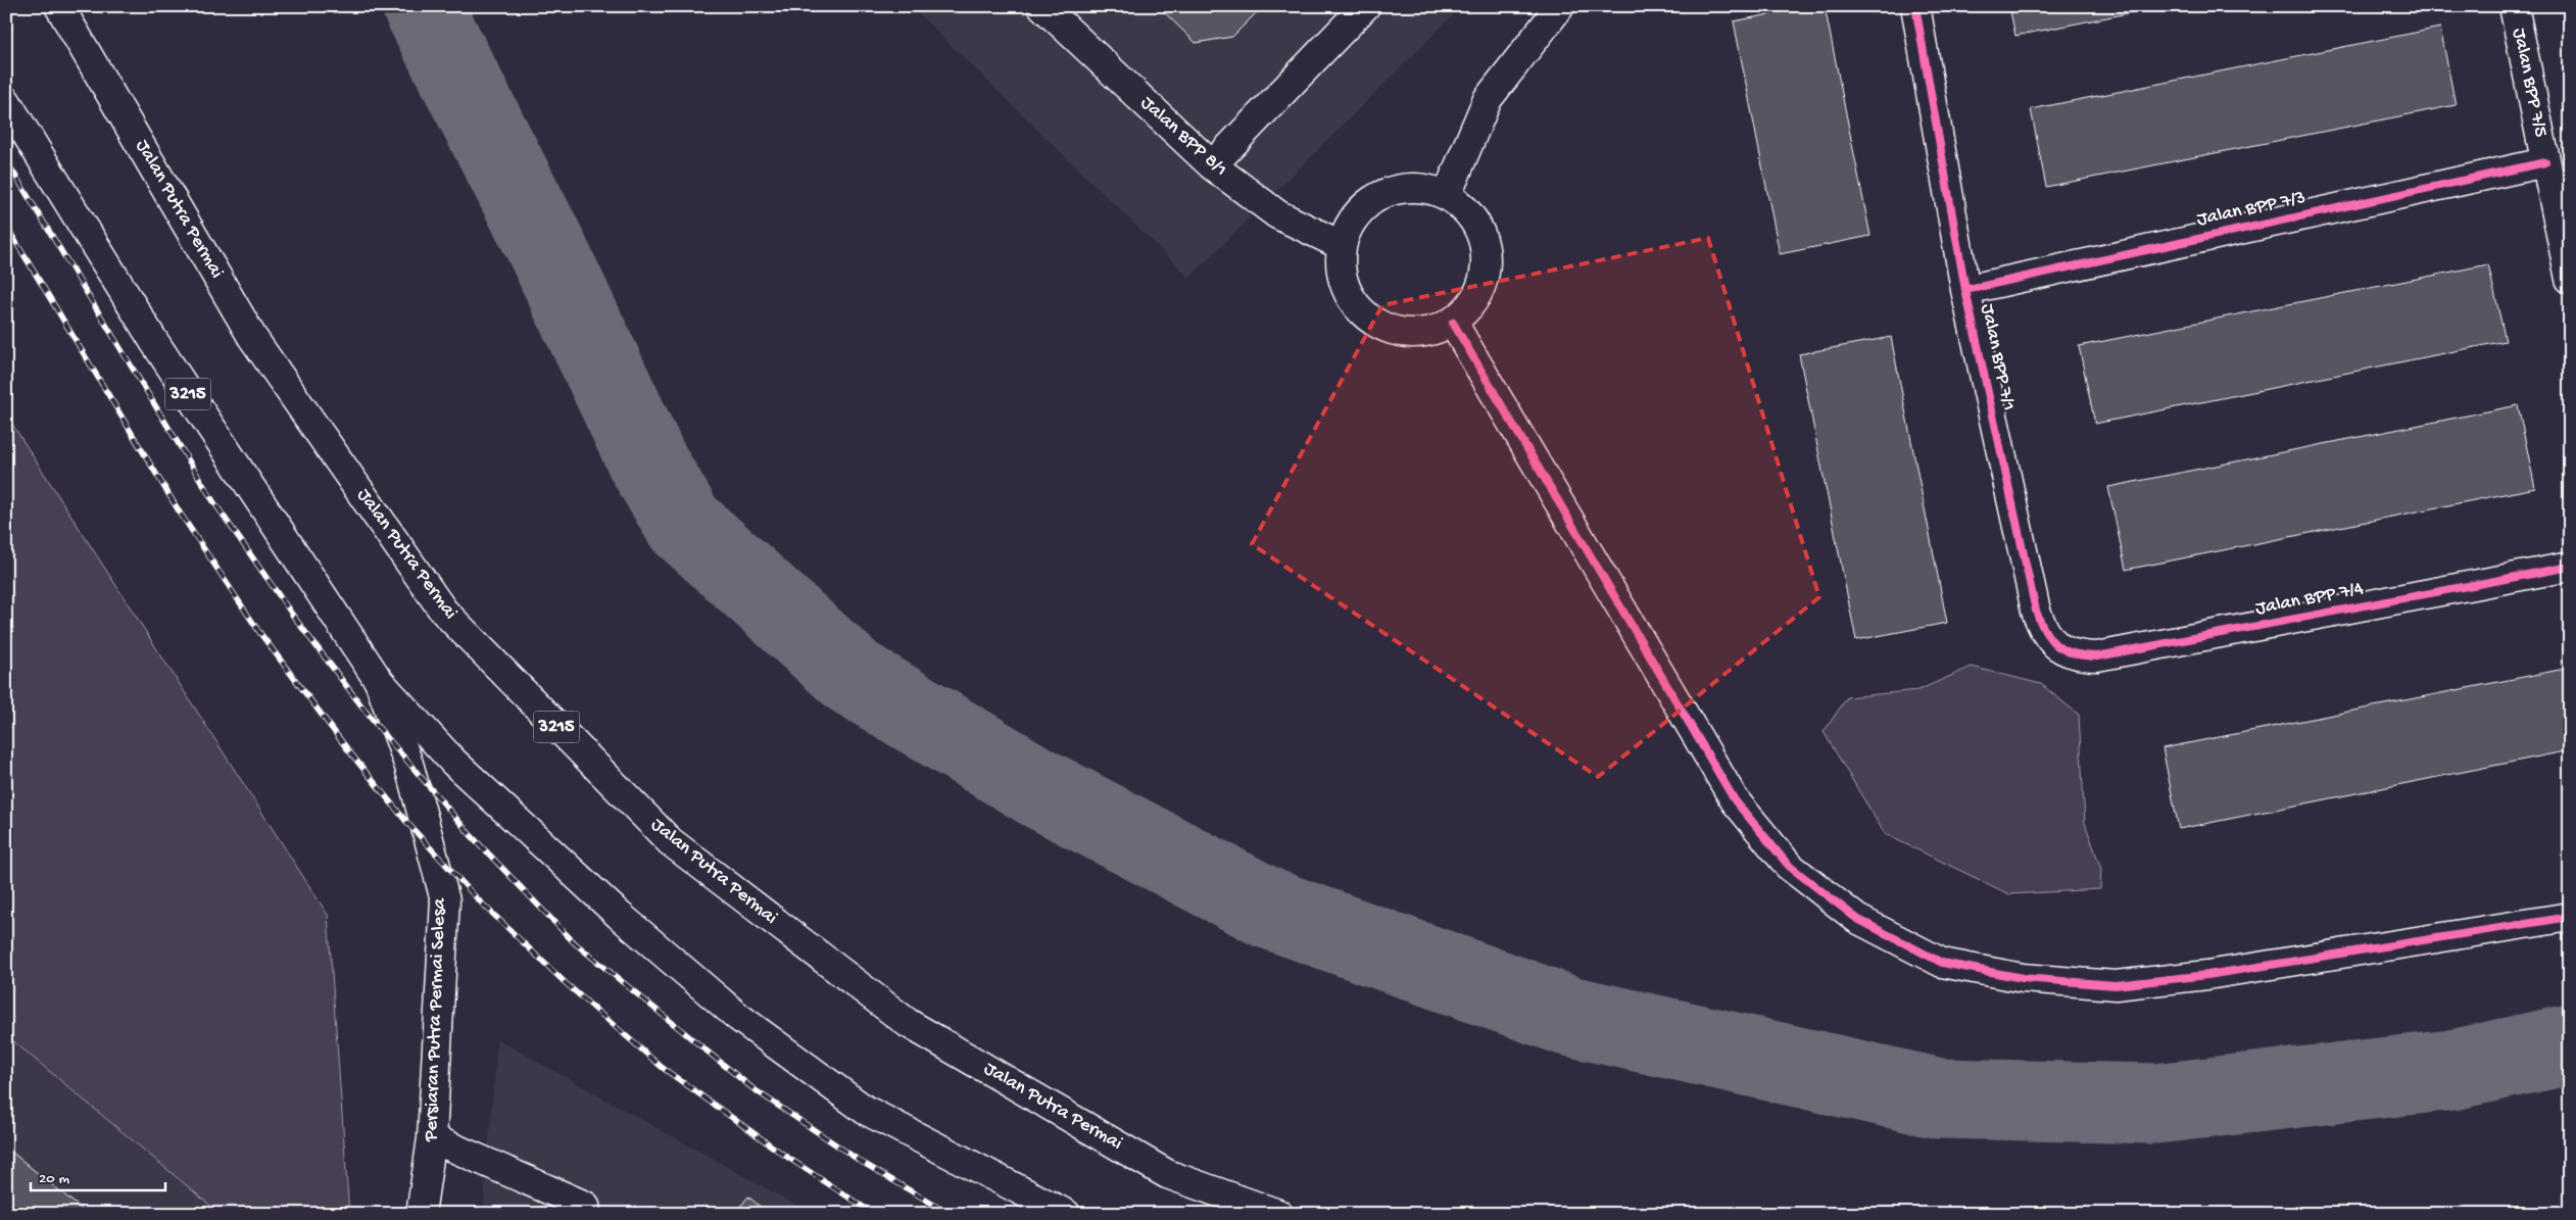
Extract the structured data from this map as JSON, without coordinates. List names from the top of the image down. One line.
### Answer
{"streets":{"street":["Jalan BPP 7/5","Jalan BPP 8/1","Jalan Putra Permai","Jalan BPP 7/3","Jalan BPP 7/1","3215","Jalan BPP 7/4","Persiaran Putra Permai Selesa"]},"crossings":[["Jalan BPP 7/5","Jalan BPP 7/3"],["Jalan BPP 7/3","Jalan BPP 7/1"],["Jalan BPP 7/1","Jalan BPP 7/4"],["3215","Persiaran Putra Permai Selesa"]],"scale_bar":"20 m"}
